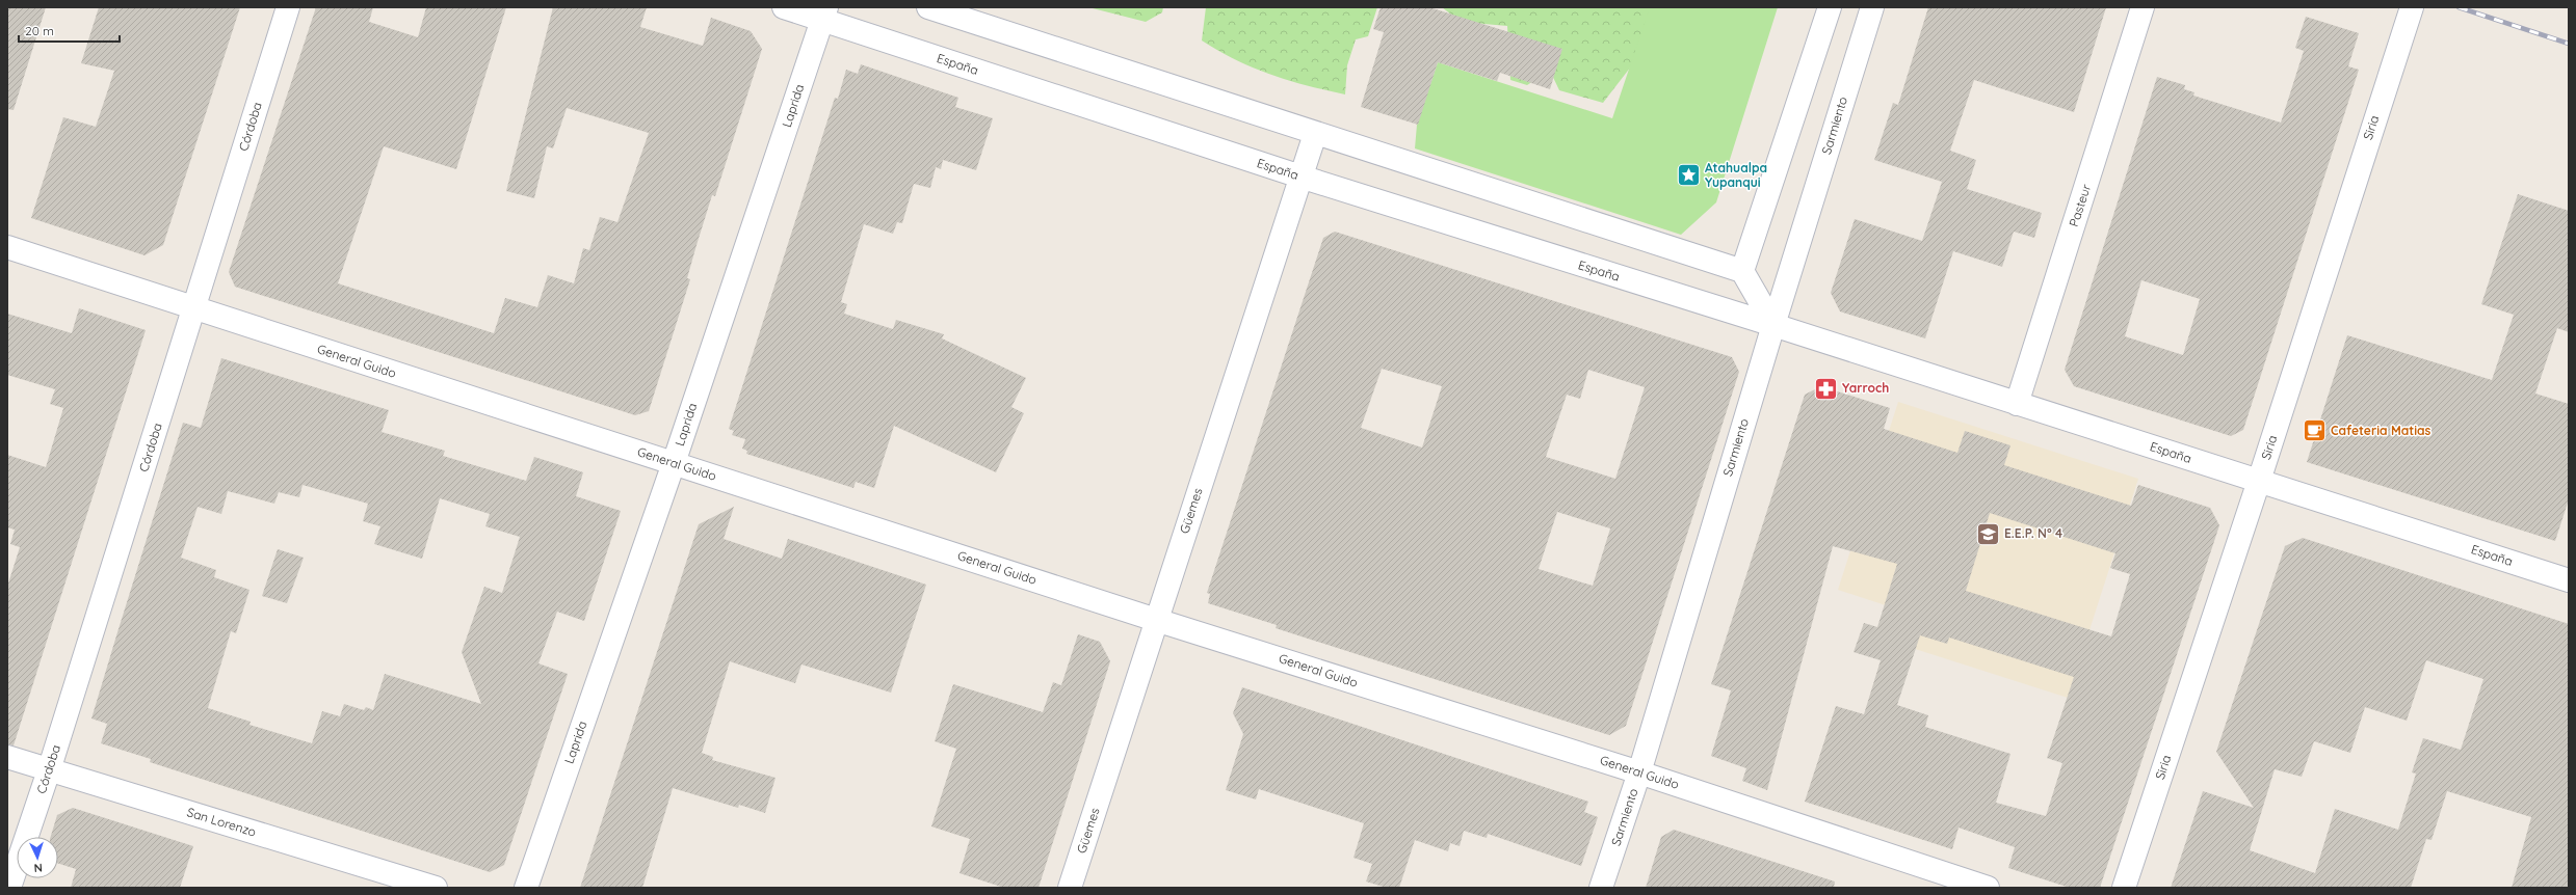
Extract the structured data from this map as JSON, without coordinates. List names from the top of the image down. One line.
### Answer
{"streets":{"street":["España","Laprida","Sarmiento","Córdoba","Siria","Pasteur","General Guido","Güemes","San Lorenzo"]},"crossings":[["España","Laprida"],["España","Sarmiento"],["España","Siria"],["España","Pasteur"],["España","Güemes"],["Laprida","General Guido"],["Sarmiento","General Guido"],["Córdoba","General Guido"],["Córdoba","San Lorenzo"],["General Guido","Güemes"]],"places":{"place":["Atahualpa Yupanqui"],"pharmacy":["Yarroch"],"cafe":["Cafeteria Matias"],"school or university":["E.E.P. N° 4"]},"scale_bar":"20 m","north":"bottom"}
